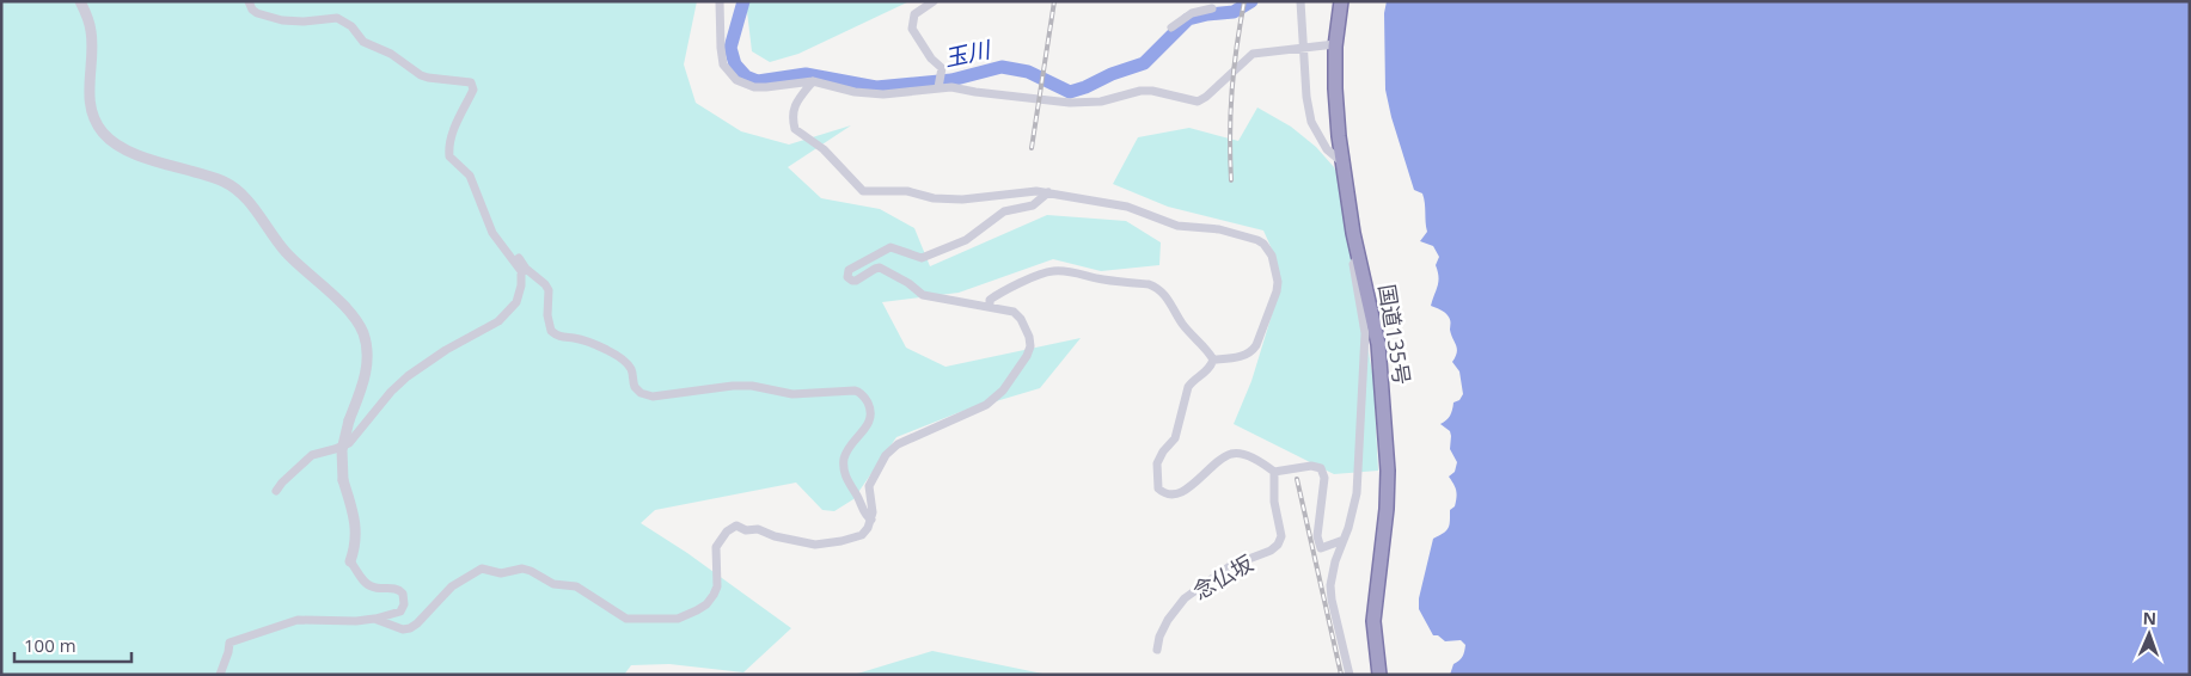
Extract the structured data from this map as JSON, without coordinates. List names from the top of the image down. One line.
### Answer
{"streets":{"highway":["国道135号"],"street":["念仏坂"]},"water":["玉川"],"scale_bar":"100 m","north":"top"}
